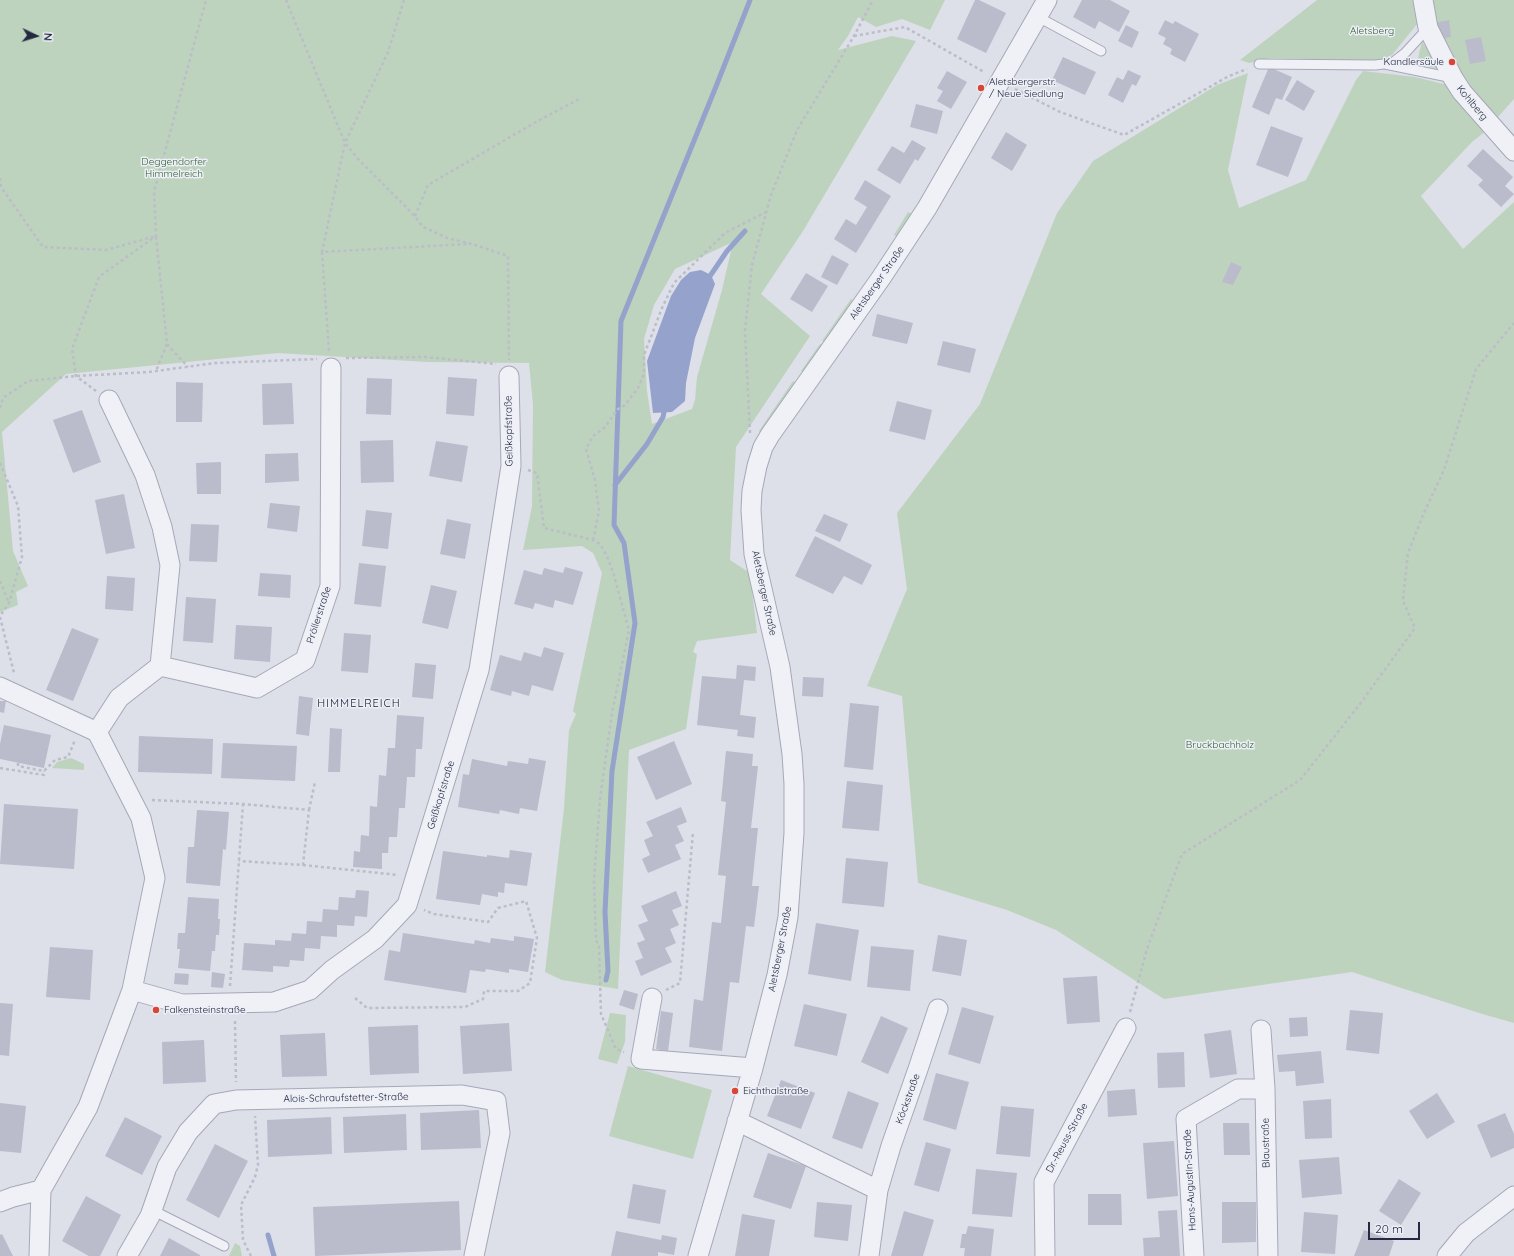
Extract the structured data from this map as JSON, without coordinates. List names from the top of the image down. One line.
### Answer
{"streets":{"street":["Kohlberg","Aletsberger Straße","Geißkopfstraße","Pröllerstraße","Alois-Schraufstetter-Straße","Köckstraße","Dr.-Reuss-Straße","Blaustraße","Hans-Augustin-Straße"]},"crossings":[["Blaustraße","Hans-Augustin-Straße"]],"districts":["HIMMELREICH"],"parks":["Aletsberg","Deggendorfer Himmelreich","Bruckbachholz"],"places":["Kandlersäule","Aletsbergerstr. / Neue Siedlung","Falkensteinstraße","Eichthalstraße"],"scale_bar":"20 m","north":"right"}
